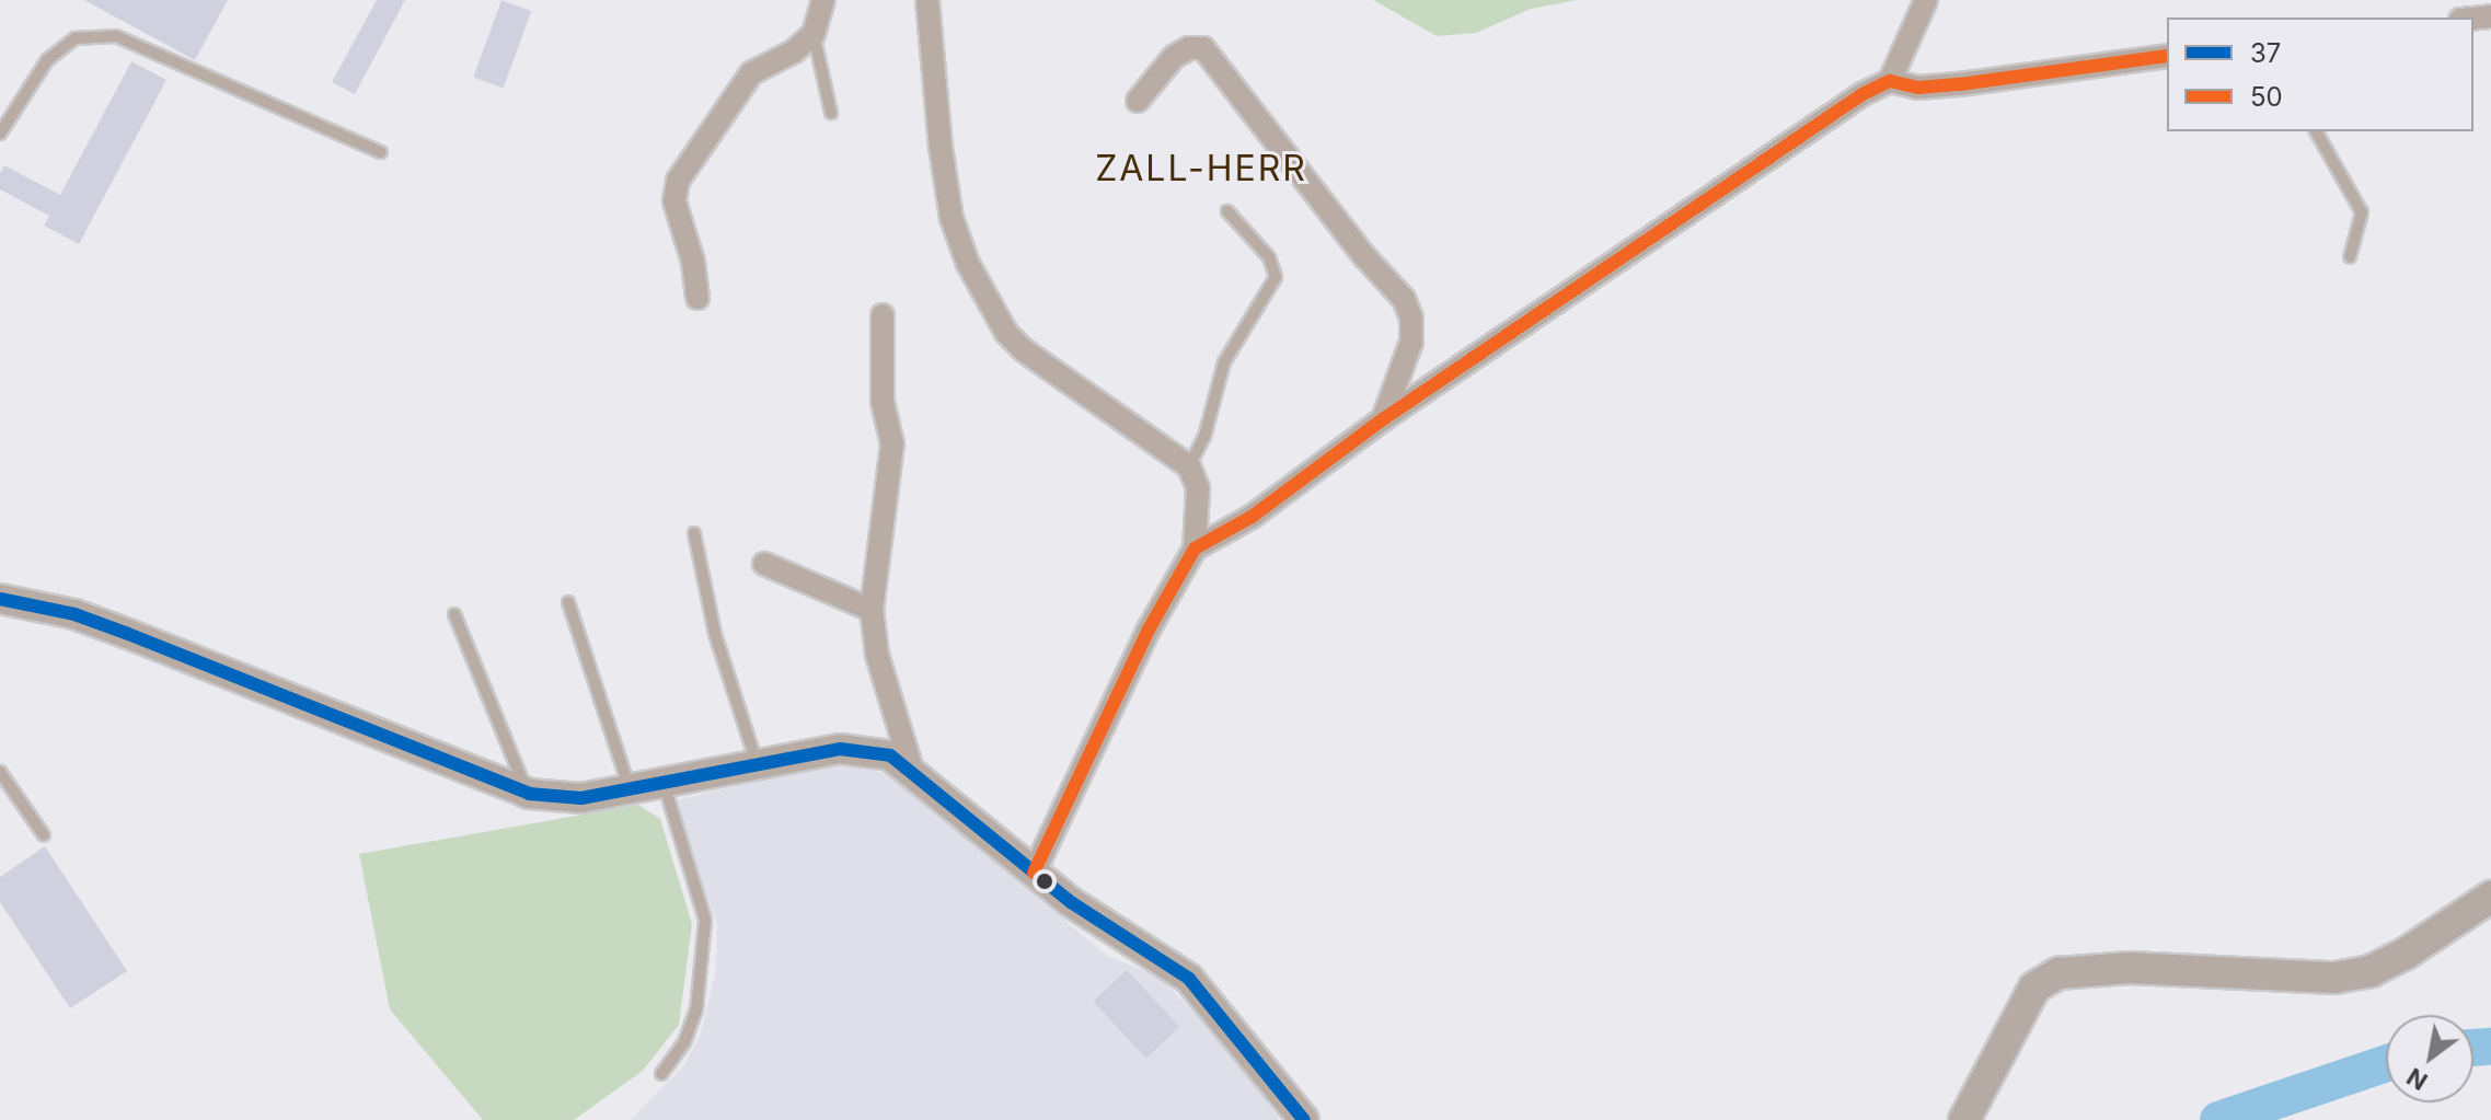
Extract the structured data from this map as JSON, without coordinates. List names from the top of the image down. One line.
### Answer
{"districts":["ZALL-HERR"],"lines":["transit line 50","transit line 37"],"legend":["37","50"],"north":"bottom left"}
